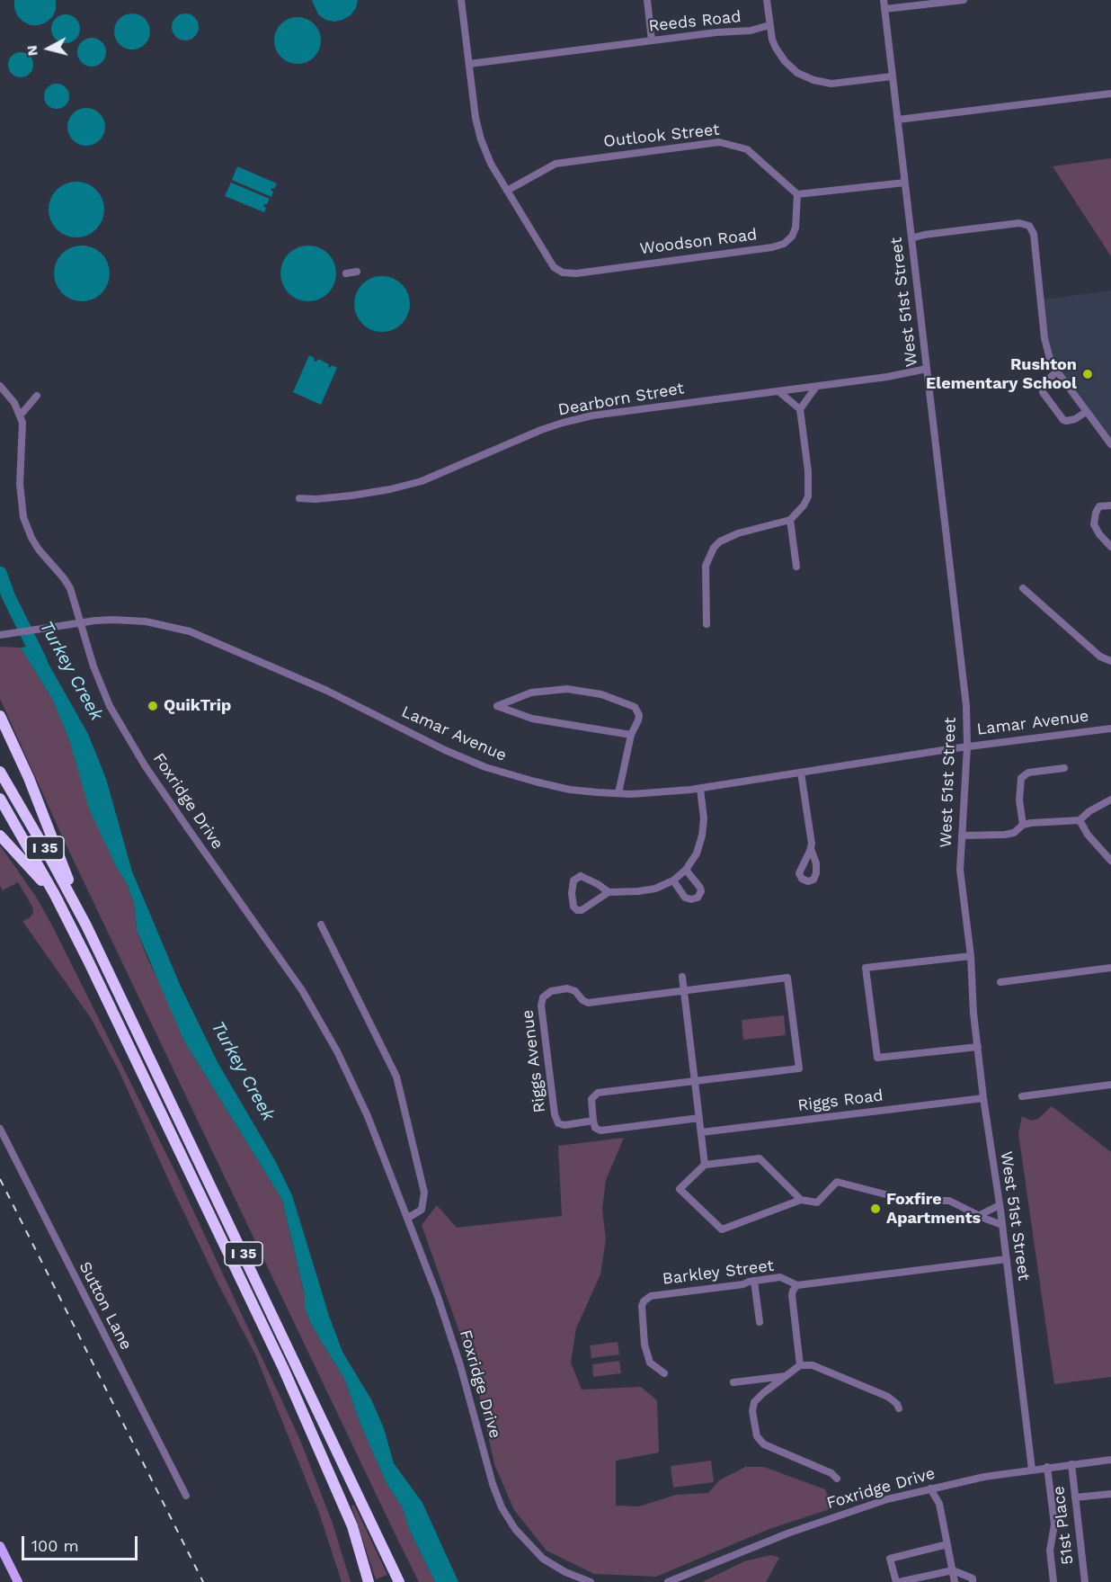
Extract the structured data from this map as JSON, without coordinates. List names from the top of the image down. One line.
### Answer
{"streets":{"highway":["I 35"],"street":["Reeds Road","Outlook Street","Woodson Road","West 51st Street","Dearborn Street","Lamar Avenue","Foxridge Drive","Riggs Avenue","Riggs Road","Barkley Street","Sutton Lane","51st Place"]},"crossings":[["Outlook Street","Woodson Road"],["West 51st Street","Dearborn Street"],["West 51st Street","Lamar Avenue"],["West 51st Street","Foxridge Drive"],["West 51st Street","Riggs Road"],["West 51st Street","Barkley Street"],["Lamar Avenue","Foxridge Drive"],["Foxridge Drive","51st Place"]],"water":["Turkey Creek"],"places":["Rushton Elementary School","QuikTrip","Foxfire Apartments"],"scale_bar":"100 m","north":"left"}
